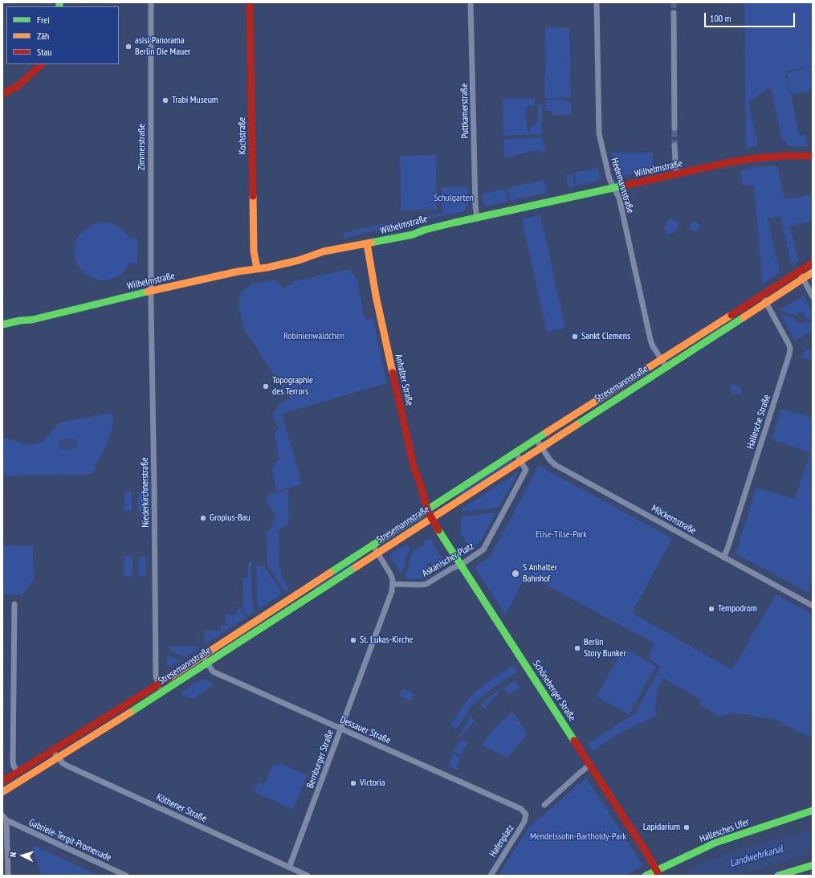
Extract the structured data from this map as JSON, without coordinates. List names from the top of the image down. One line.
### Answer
{"streets":{"main road":["Kochstraße","Wilhelmstraße","Anhalter Straße","Stresemannstraße","Schöneberger Straße","Hallesches Ufer"],"street":["Puttkamerstraße","Zimmerstraße","Hedemannstraße","Hallesche Straße","Niederkirchnerstraße","Möckernstraße","Askanischer Platz","Dessauer Straße","Bernburger Straße","Köthener Straße","Gabriele-Tergit-Promenade","Hafenplatz"]},"crossings":[["Puttkamerstraße","Wilhelmstraße"],["Kochstraße","Wilhelmstraße"],["Zimmerstraße","Wilhelmstraße"],["Zimmerstraße","Niederkirchnerstraße"],["Wilhelmstraße","Hedemannstraße"],["Wilhelmstraße","Anhalter Straße"],["Wilhelmstraße","Niederkirchnerstraße"],["Hedemannstraße","Stresemannstraße"],["Anhalter Straße","Stresemannstraße"],["Anhalter Straße","Schöneberger Straße"],["Stresemannstraße","Hallesche Straße"],["Stresemannstraße","Niederkirchnerstraße"],["Stresemannstraße","Möckernstraße"],["Stresemannstraße","Askanischer Platz"],["Stresemannstraße","Schöneberger Straße"],["Stresemannstraße","Dessauer Straße"],["Stresemannstraße","Köthener Straße"],["Hallesche Straße","Möckernstraße"],["Askanischer Platz","Schöneberger Straße"],["Askanischer Platz","Bernburger Straße"],["Schöneberger Straße","Hallesches Ufer"],["Dessauer Straße","Bernburger Straße"],["Dessauer Straße","Hafenplatz"],["Bernburger Straße","Köthener Straße"]],"water":["Landwehrkanal"],"parks":["Schulgarten","Robinienwäldchen","Elise-Tilse-Park","Mendelssohn-Bartholdy-Park"],"places":["asisi Panorama Berlin Die Mauer","Trabi Museum","Sankt Clemens","Topographie des Terrors","Gropius-Bau","S Anhalter Bahnhof","Tempodrom","St. Lukas-Kirche","Berlin Story Bunker","Victoria","Lapidarium"],"legend":["Frei","Zäh","Stau"],"scale_bar":"100 m","north":"left"}
